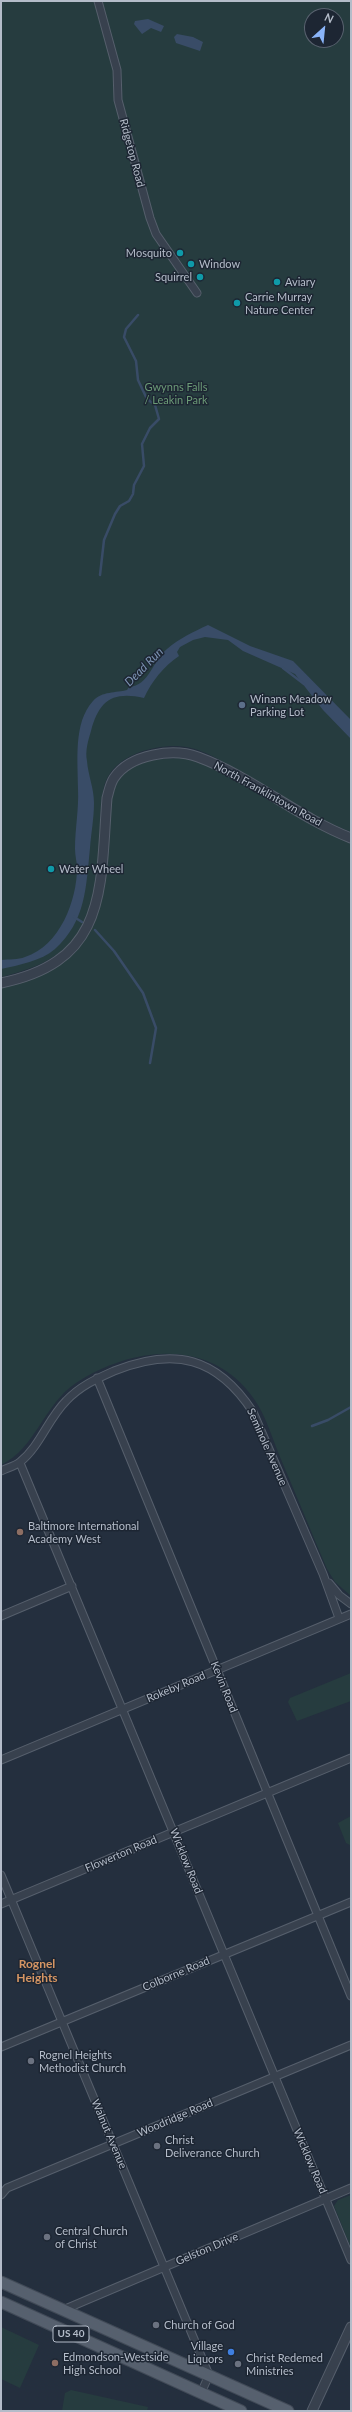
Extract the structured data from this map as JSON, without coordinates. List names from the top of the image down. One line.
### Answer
{"streets":{"main road":["US 40"],"street":["Ridgetop Road","North Franklintown Road","Seminole Avenue","Rokeby Road","Kevin Road","Flowerton Road","Wicklow Road","Colborne Road","Woodridge Road","Walnut Avenue","Gelston Drive"]},"crossings":[["Seminole Avenue","Rokeby Road"],["Seminole Avenue","Kevin Road"],["Seminole Avenue","Wicklow Road"],["Rokeby Road","Kevin Road"],["Rokeby Road","Wicklow Road"],["Kevin Road","Flowerton Road"],["Kevin Road","Colborne Road"],["Flowerton Road","Wicklow Road"],["Flowerton Road","Walnut Avenue"],["Wicklow Road","Colborne Road"],["Wicklow Road","Woodridge Road"],["Wicklow Road","Gelston Drive"],["Colborne Road","Walnut Avenue"],["Woodridge Road","Walnut Avenue"],["Walnut Avenue","Gelston Drive"],["Walnut Avenue","US 40"],["Gelston Drive","US 40"]],"districts":["Rognel Heights"],"water":["Dead Run"],"parks":["Gwynns Falls / Leakin Park"],"places":["Mosquito","Window","Squirrel","Aviary","Carrie Murray Nature Center","Winans Meadow Parking Lot","Water Wheel","Baltimore International Academy West","Rognel Heights Methodist Church","Christ Deliverance Church","Central Church of Christ","Church of God","Village Liquors","Edmondson-Westside High School","Christ Redemed Ministries"],"north":"top right"}
